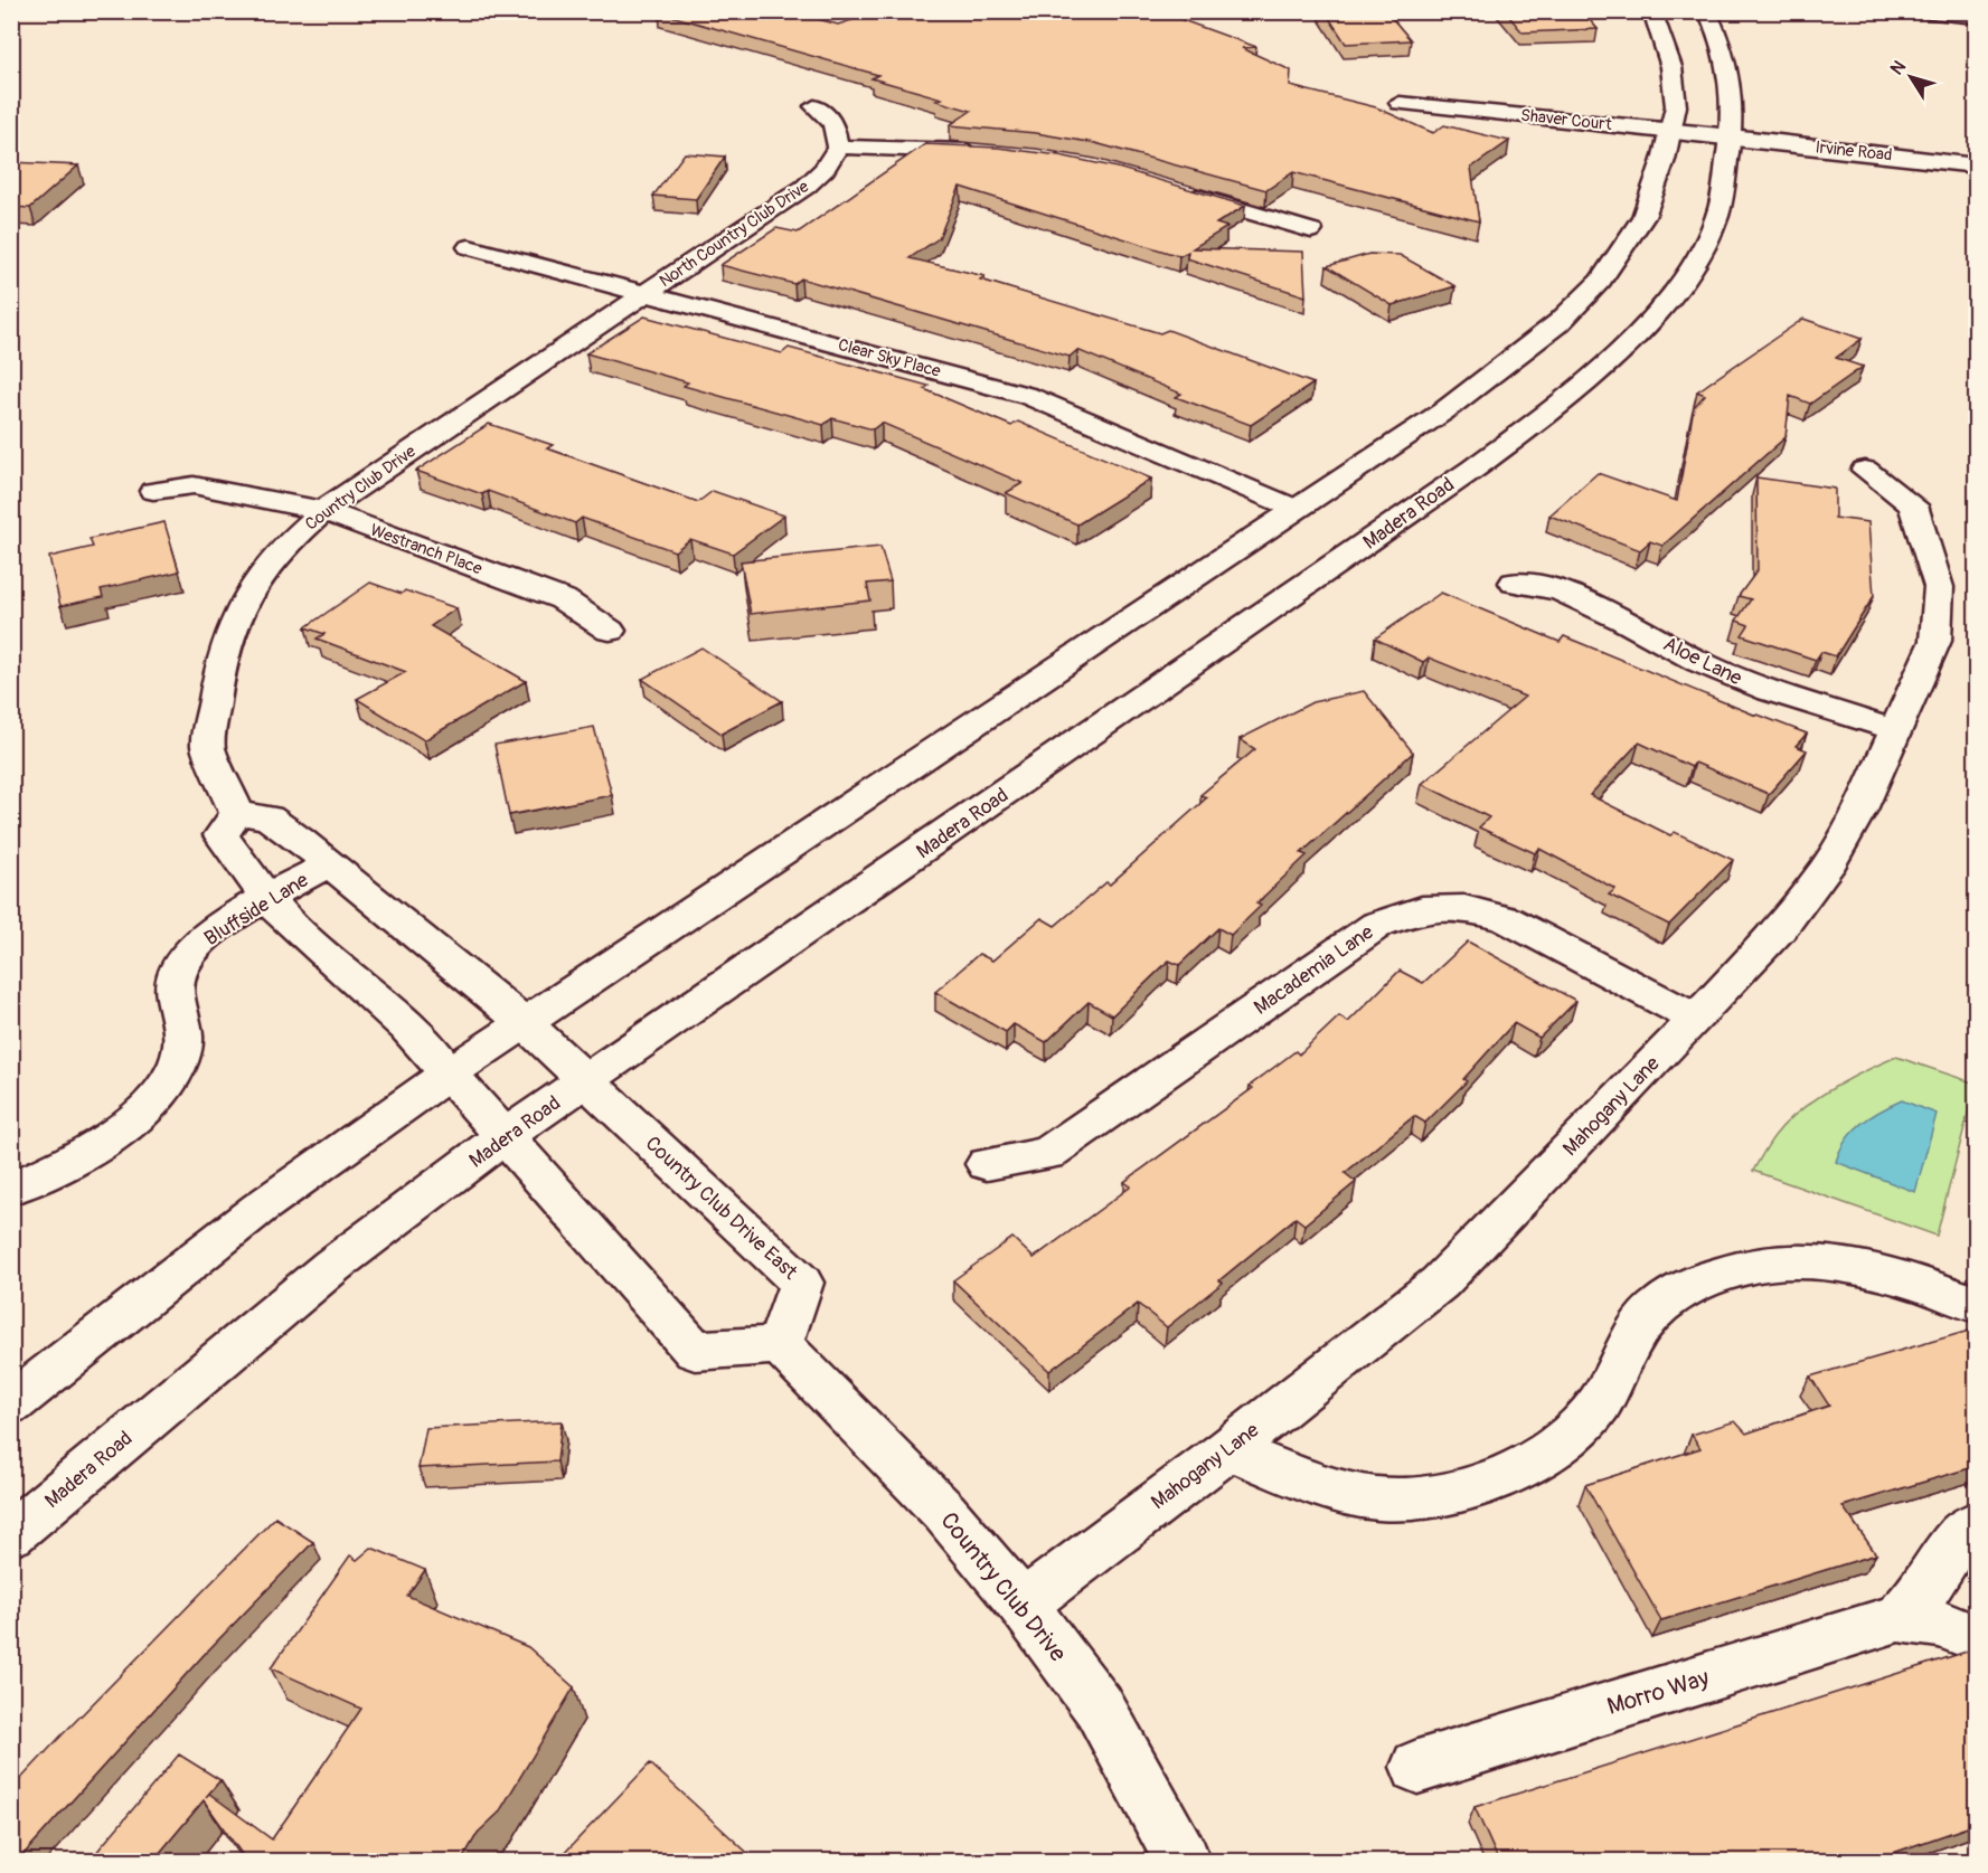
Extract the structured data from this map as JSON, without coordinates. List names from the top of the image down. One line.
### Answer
{"streets":{"street":["Shaver Court","Irvine Road","North Country Club Drive","Clear Sky Place","Country Club Drive","Madera Road","Westranch Place","Aloe Lane","Bluffside Lane","Macademia Lane","Mahogany Lane","Country Club Drive East","Morro Way"]},"crossings":[["Shaver Court","Irvine Road"],["Shaver Court","Madera Road"],["Irvine Road","Madera Road"],["North Country Club Drive","Clear Sky Place"],["North Country Club Drive","Country Club Drive"],["Clear Sky Place","Country Club Drive"],["Country Club Drive","Westranch Place"],["Country Club Drive","Mahogany Lane"],["Country Club Drive","Country Club Drive East"],["Madera Road","Country Club Drive East"],["Aloe Lane","Mahogany Lane"],["Macademia Lane","Mahogany Lane"]],"north":"top left"}
